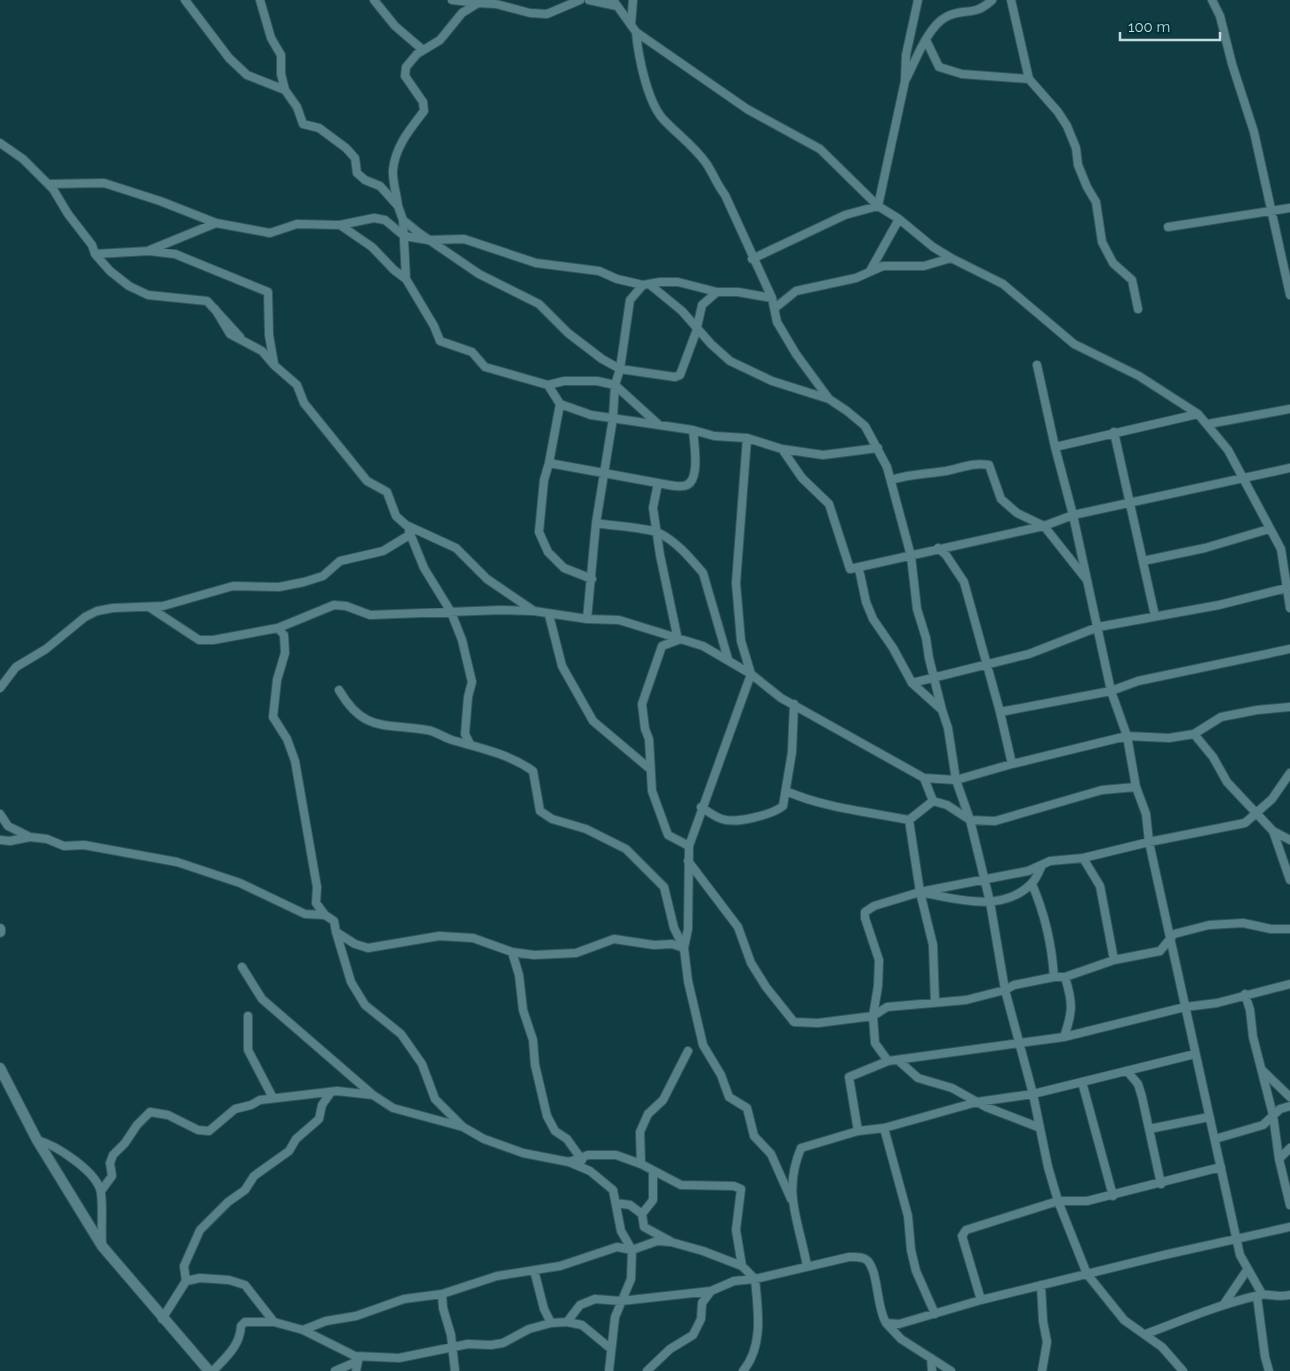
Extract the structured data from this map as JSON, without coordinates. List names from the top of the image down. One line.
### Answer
{"scale_bar":"100 m"}
